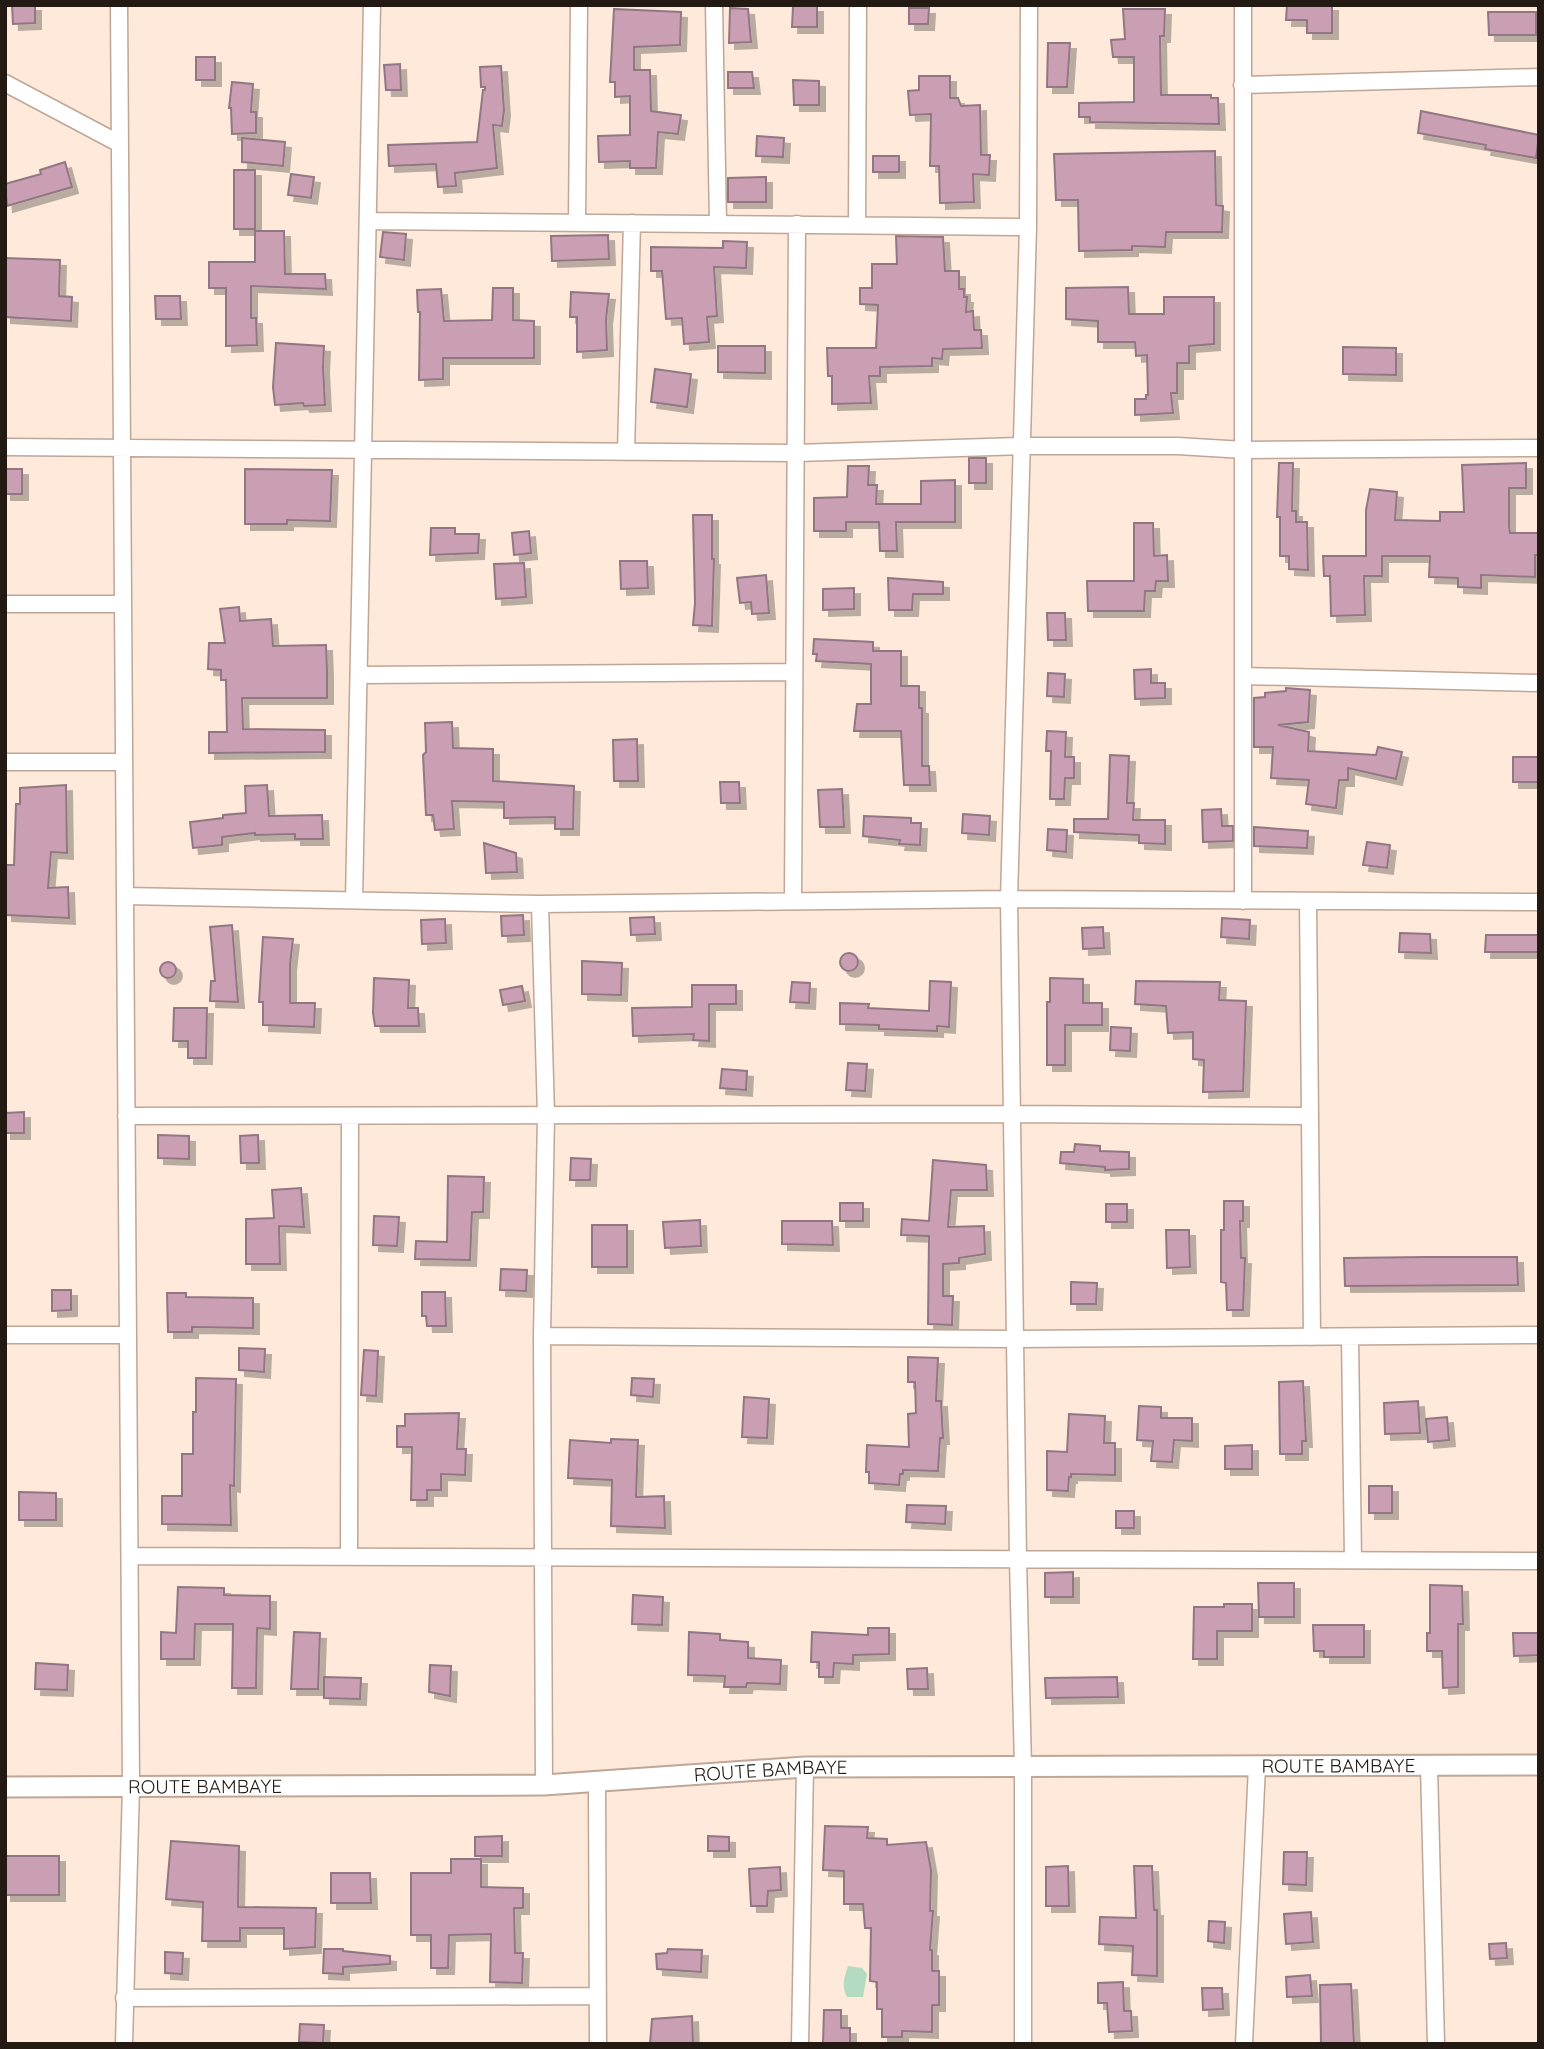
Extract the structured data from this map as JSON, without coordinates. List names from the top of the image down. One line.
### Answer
{"streets":{"street":["ROUTE BAMBAYE"]}}
